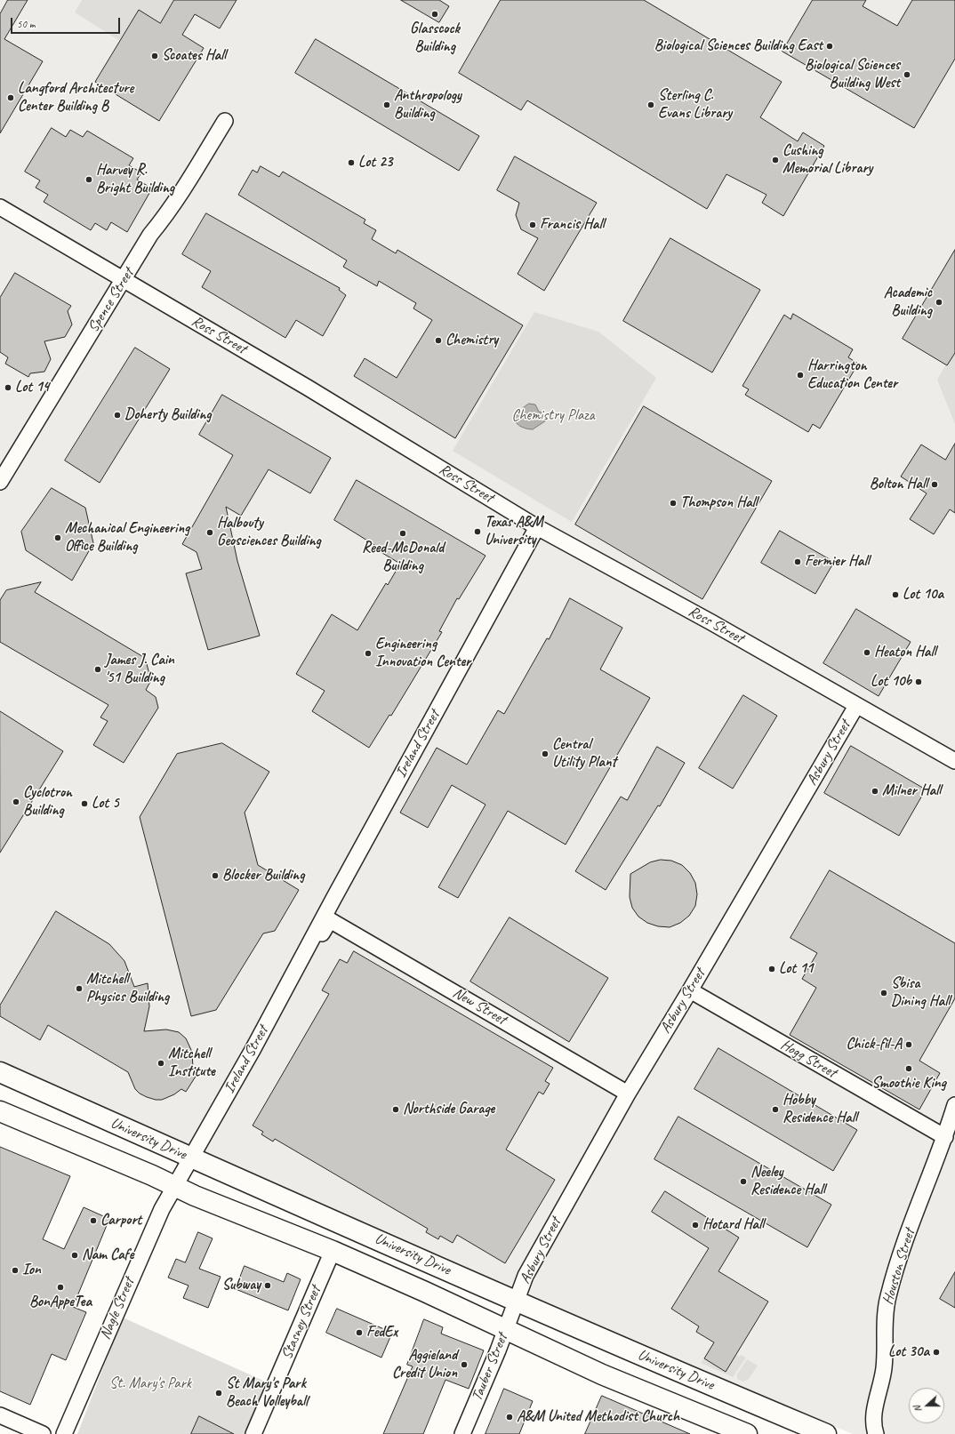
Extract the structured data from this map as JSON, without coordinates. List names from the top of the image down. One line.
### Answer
{"streets":{"main road":["University Drive"],"street":["Spence Street","Ross Street","Ireland Street","Asbury Street","New Street","Hogg Street","Houston Street","Nagle Street","Stasney Street","Tauber Street"]},"crossings":[["Spence Street","Ross Street"],["Ross Street","Ireland Street"],["Ross Street","Asbury Street"],["Ireland Street","New Street"],["Ireland Street","University Drive"],["Ireland Street","Nagle Street"],["Asbury Street","New Street"],["Asbury Street","Hogg Street"],["Asbury Street","University Drive"],["Asbury Street","Tauber Street"],["Hogg Street","Houston Street"],["University Drive","Nagle Street"],["University Drive","Stasney Street"],["University Drive","Tauber Street"]],"parks":["Chemistry Plaza","St. Mary's Park"],"places":["Glasscock Building","Biological Sciences Building East","Scoates Hall","Biological Sciences Building West","Langford Architecture Center Building B","Anthropology Building","Sterling C. Evans Library","Cushing Memorial Library","Lot 23","Harvey R. Bright Building","Francis Hall","Academic Building","Chemistry","Harrington Education Center","Lot 14","Doherty Building","Bolton Hall","Thompson Hall","Texas A&M University","Halbouty Geosciences Building","Reed-McDonald Building","Mechanical Engineering Office Building","Fermier Hall","Lot 10a","Heaton Hall","Engineering Innovation Center","James J. Cain '51 Building","Lot 10b","Central Utility Plant","Milner Hall","Cyclotron Building","Lot 5","Blocker Building","Lot 11","Mitchell Physics Building","Sbisa Dining Hall","Chick-fil-A","Mitchell Institute","Smoothie King","Northside Garage","Hobby Residence Hall","Neeley Residence Hall","Carport","Hotard Hall","Nam Cafe","Ion","Subway","BonAppeTea","FedEx","Lot 30a","Aggieland Credit Union","St Mary's Park Beach Volleyball","A&M United Methodist Church"],"scale_bar":"50 m","north":"left"}
